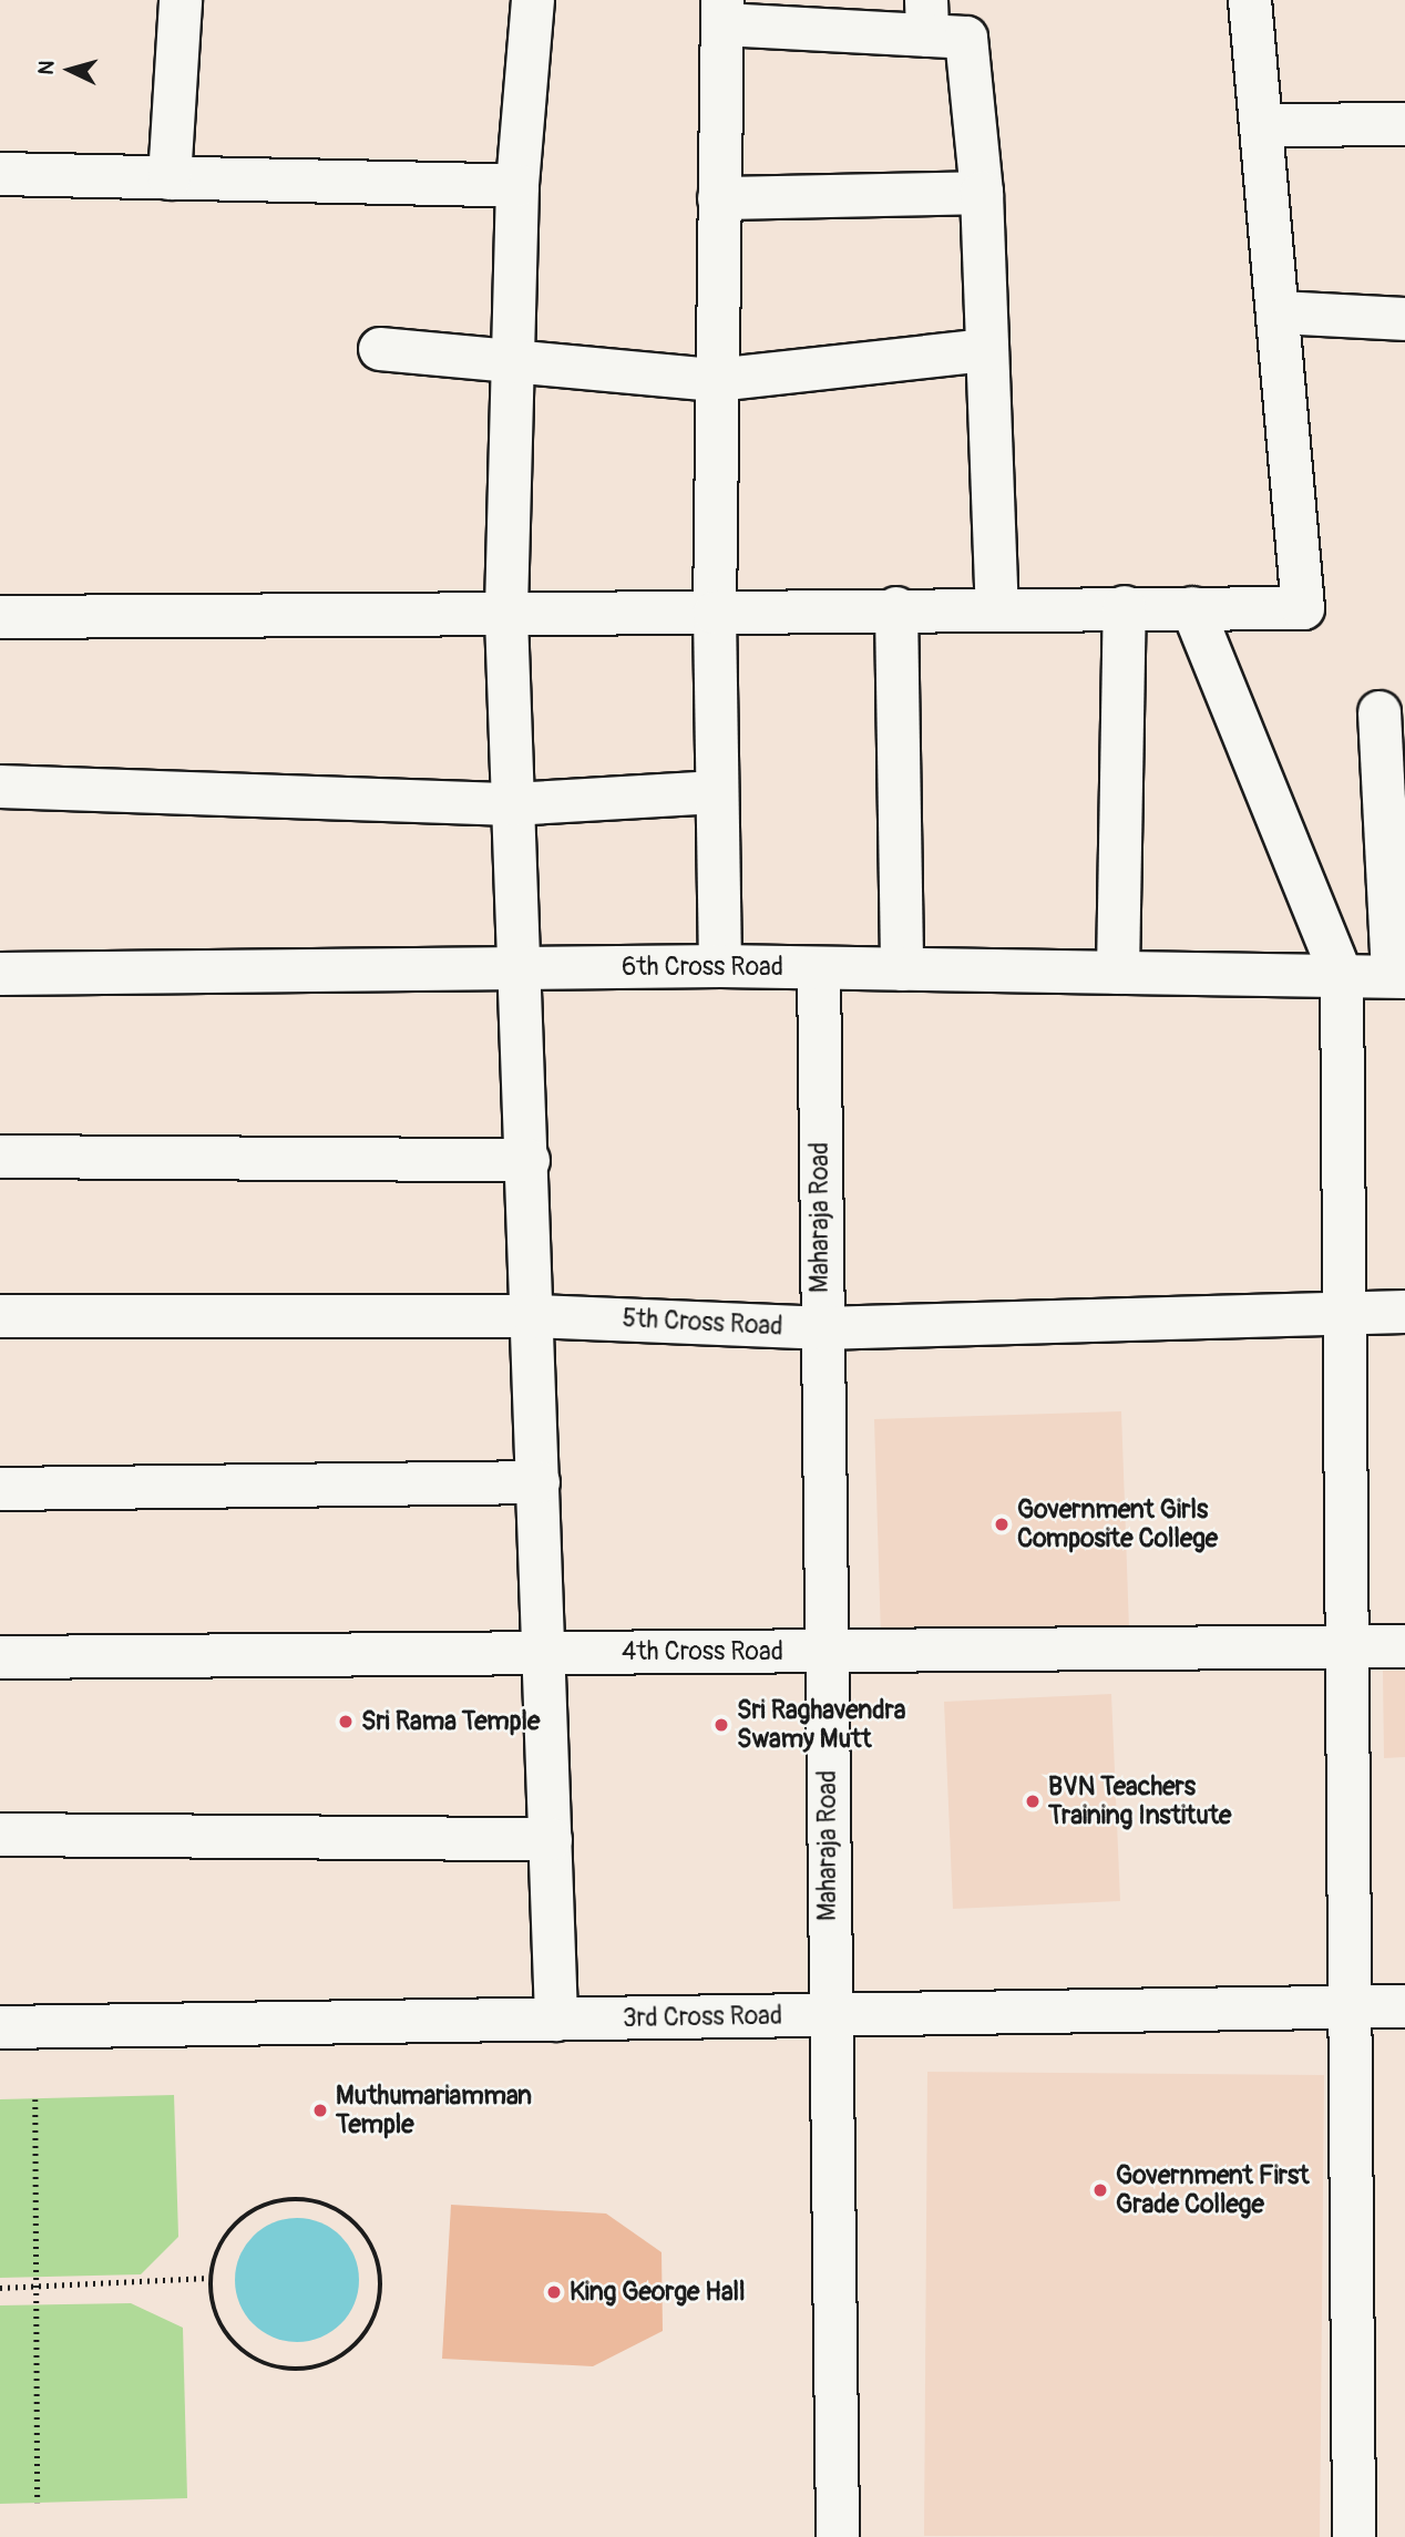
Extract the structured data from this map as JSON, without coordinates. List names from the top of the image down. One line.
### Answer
{"streets":{"street":["6th Cross Road","Maharaja Road","5th Cross Road","4th Cross Road","3rd Cross Road"]},"crossings":[["6th Cross Road","Maharaja Road"],["Maharaja Road","5th Cross Road"],["Maharaja Road","4th Cross Road"],["Maharaja Road","3rd Cross Road"]],"places":["Government Girls Composite College","Sri Rama Temple","Sri Raghavendra Swamy Mutt","BVN Teachers Training Institute","Muthumariamman Temple","Government First Grade College","King George Hall"],"north":"left"}
